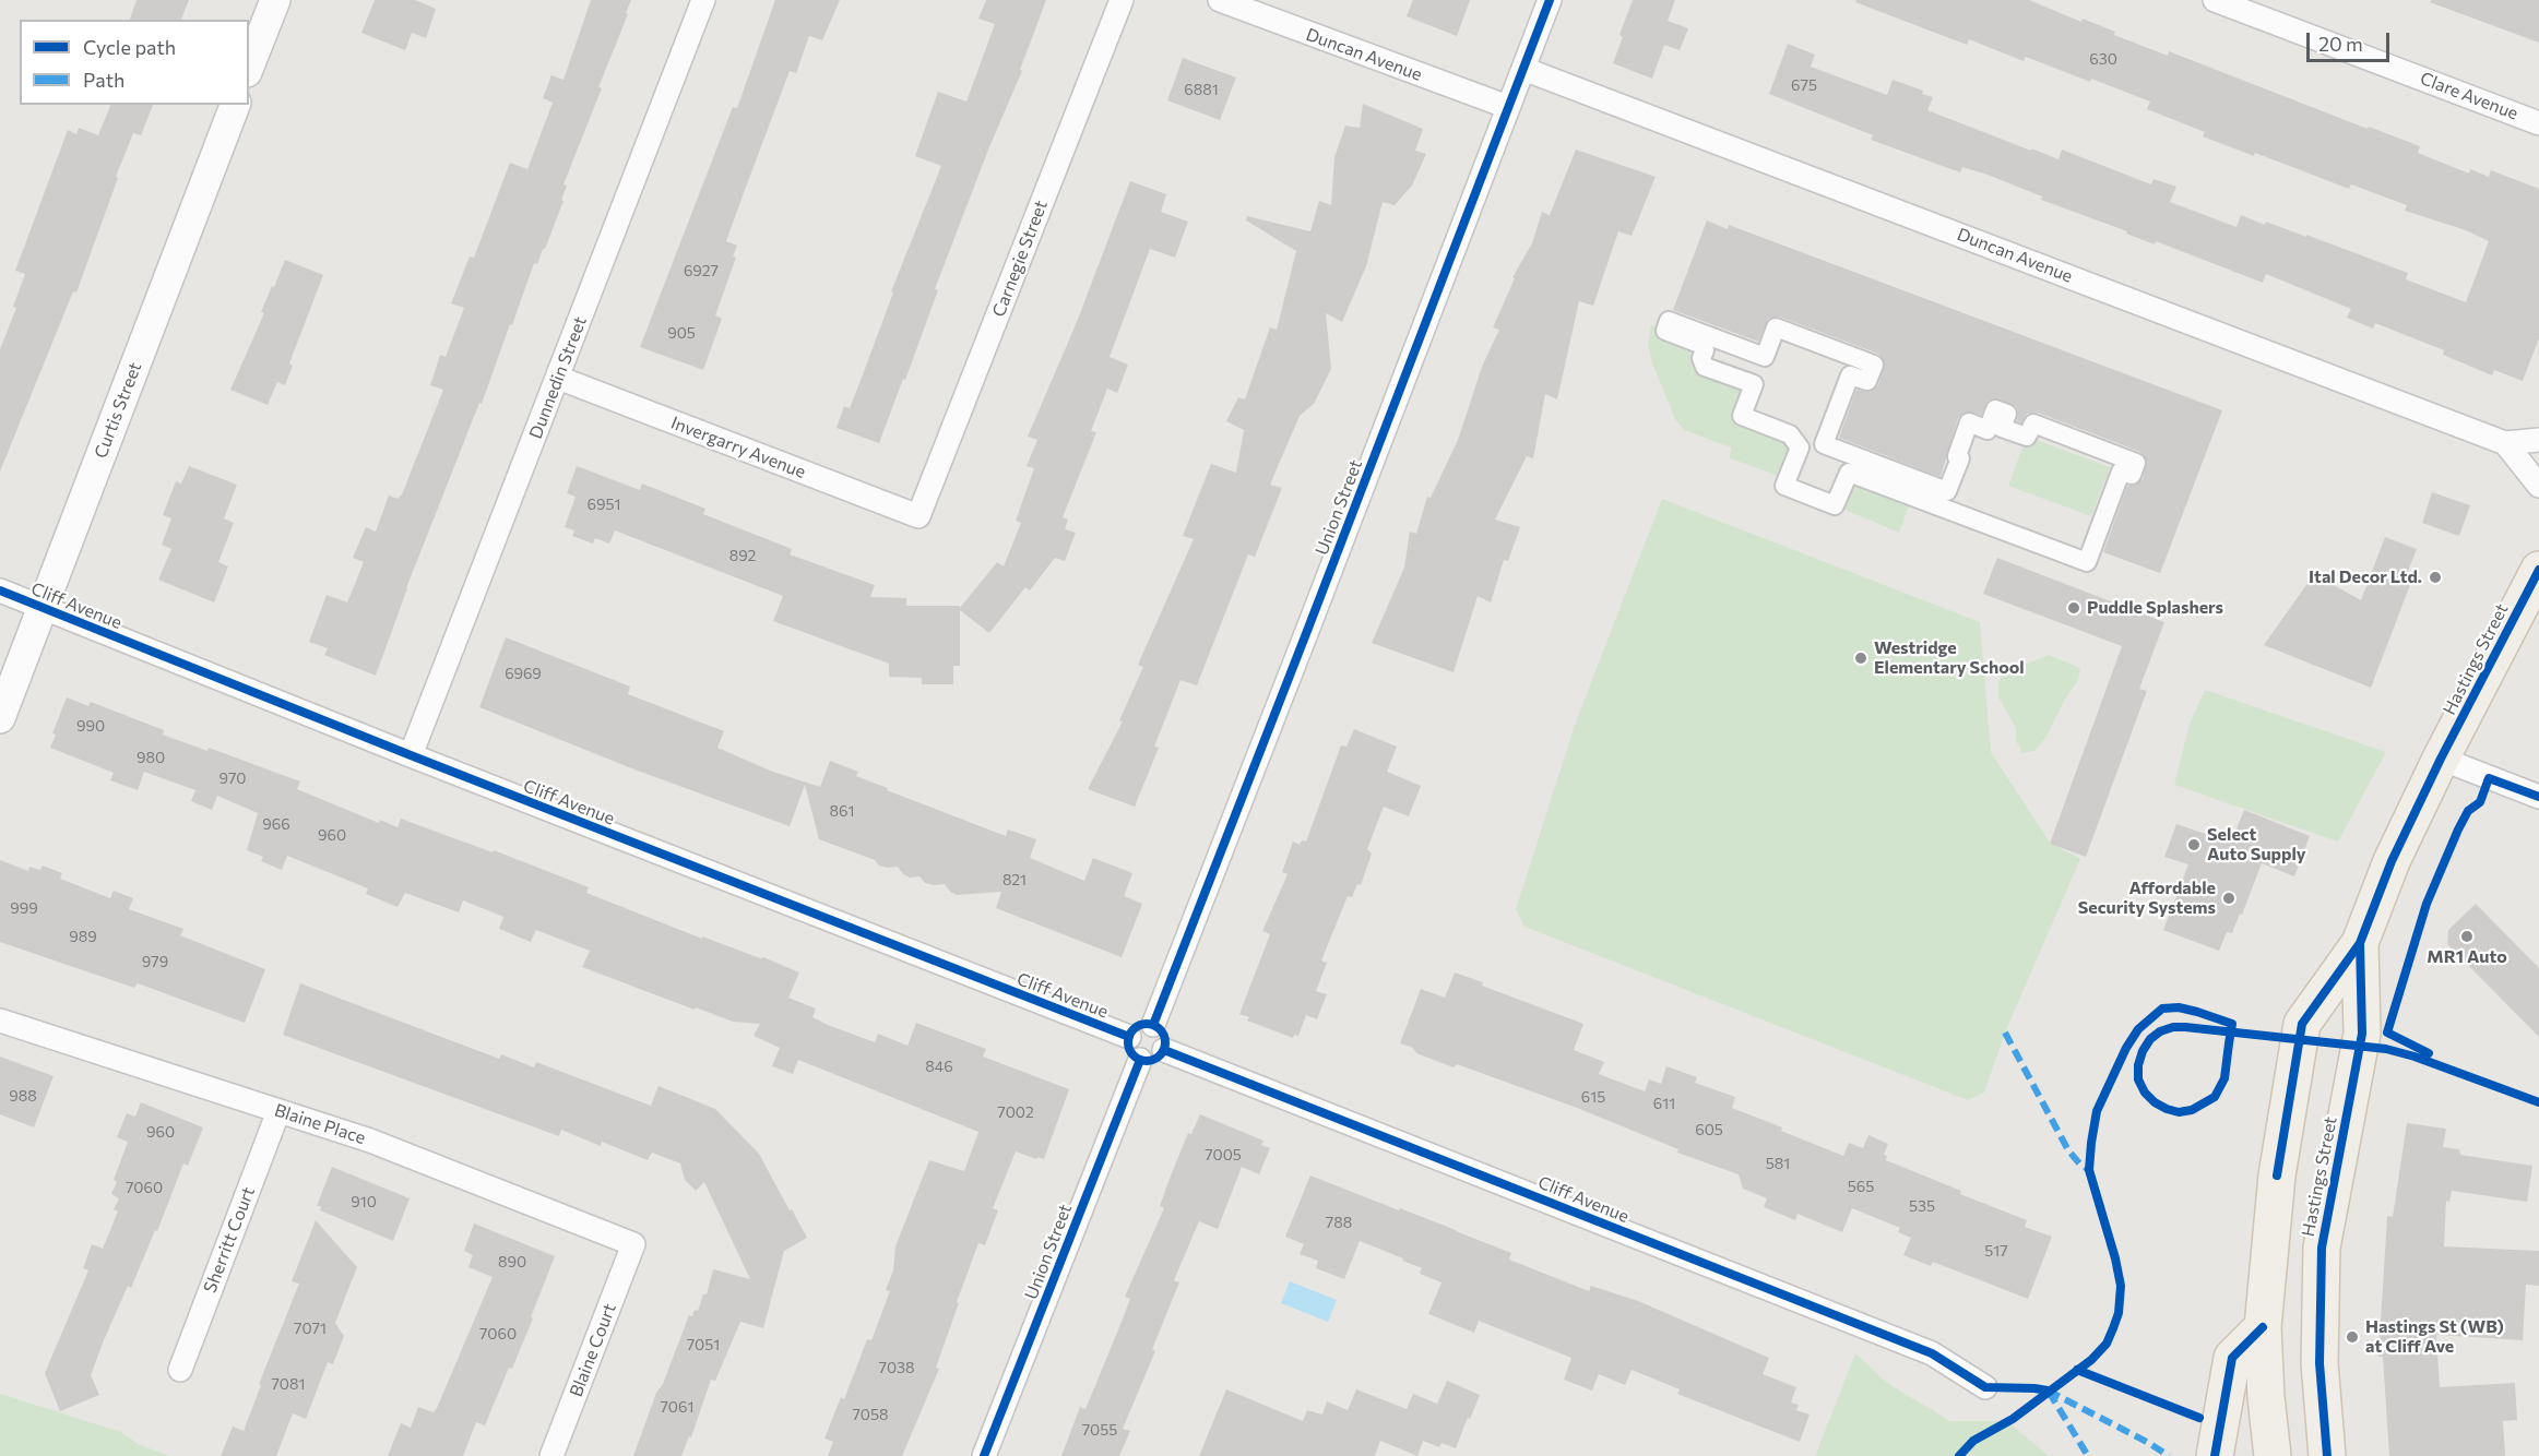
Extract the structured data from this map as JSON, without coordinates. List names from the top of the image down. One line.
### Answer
{"streets":{"main road":["Hastings Street"],"street":["Duncan Avenue","Clare Avenue","Carnegie Street","Dunnedin Street","Curtis Street","Invergarry Avenue","Union Street","Cliff Avenue","Blaine Place","Sherritt Court","Blaine Court"]},"crossings":[["Duncan Avenue","Union Street"],["Carnegie Street","Invergarry Avenue"],["Dunnedin Street","Invergarry Avenue"],["Dunnedin Street","Cliff Avenue"],["Curtis Street","Cliff Avenue"],["Union Street","Cliff Avenue"],["Blaine Place","Sherritt Court"],["Blaine Place","Blaine Court"]],"places":["Ital Decor Ltd.","Puddle Splashers","Westridge Elementary School","Select Auto Supply","Affordable Security Systems","MR1 Auto","Hastings St (WB) at Cliff Ave"],"house_numbers":["630","675","6881","6927","905","6951","892","6969","990","980","970","861","966","960","821","999","989","979","846","988","615","611","7002","605","960","7005","581","565","7060","910","535","788","517","890","7071","7060","7051","7038","7081","7061","7058","7055"],"legend":["Cycle path","Path"],"scale_bar":"20 m"}
